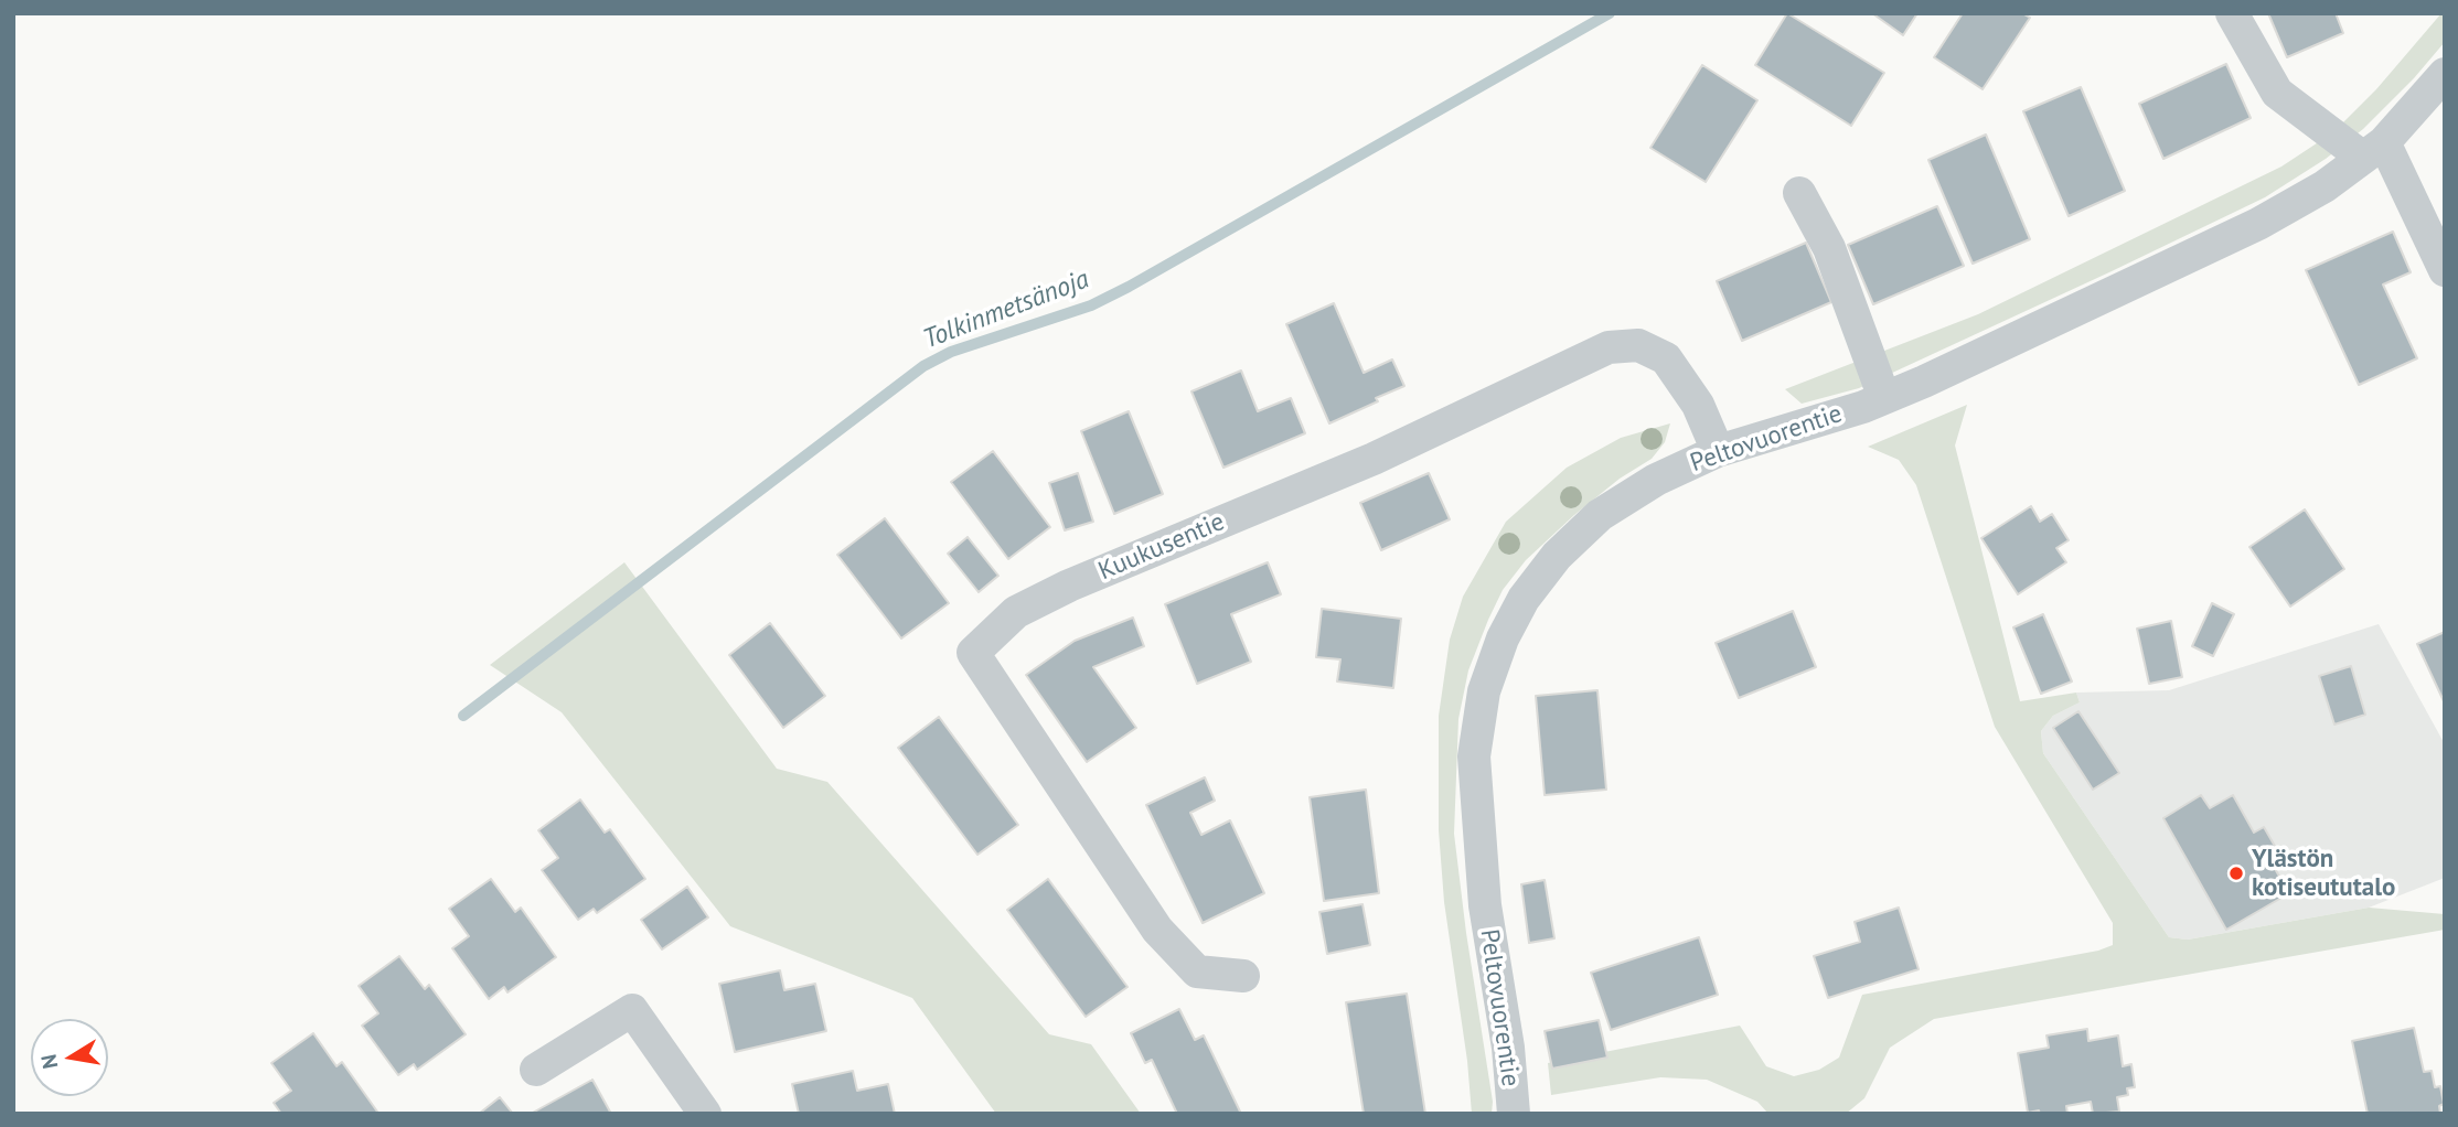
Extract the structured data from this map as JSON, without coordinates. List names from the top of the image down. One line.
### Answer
{"streets":{"street":["Peltovuorentie","Kuukusentie"]},"crossings":[["Peltovuorentie","Kuukusentie"]],"water":["Tolkinmetsänoja"],"places":["Ylästön kotiseututalo"],"north":"left"}
